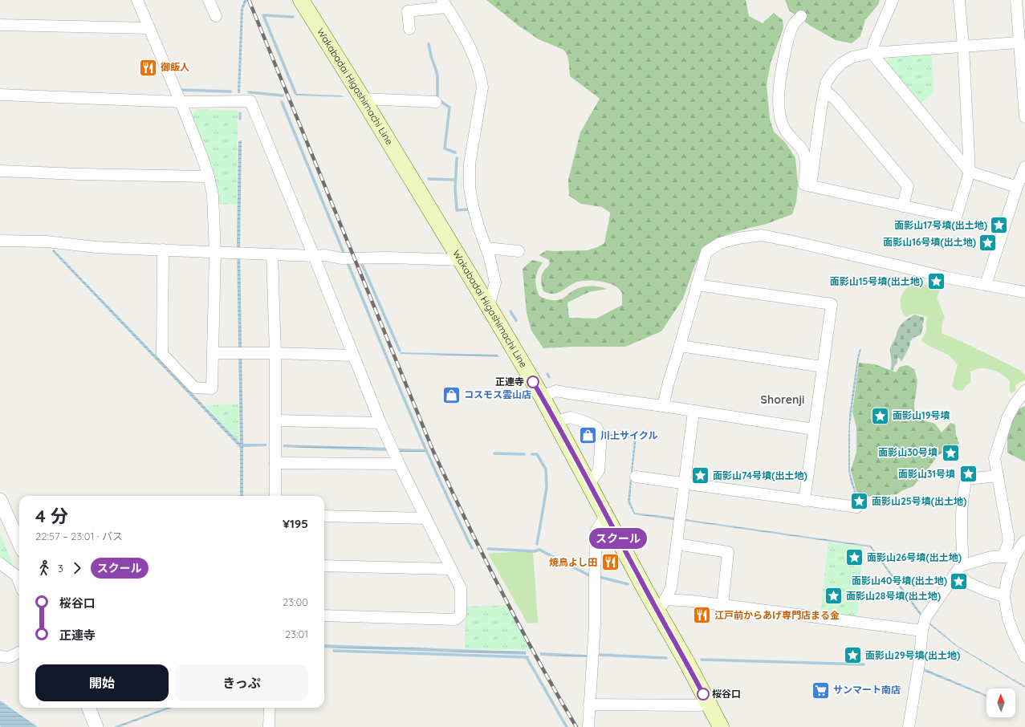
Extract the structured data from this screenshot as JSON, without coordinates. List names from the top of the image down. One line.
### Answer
{"streets":{"main road":["Wakabadai Higashimachi Line"]},"districts":["Shorenji"],"places":{"restaurant":["御飯人","焼鳥よし田","江戸前からあげ専門店まる金"],"place":["面影山17号墳(出土地)","面影山16号墳(出土地)","面影山15号墳(出土地)","面影山19号墳","面影山30号墳","面影山31号墳","面影山74号墳(出土地)","面影山25号墳(出土地)","面影山26号墳(出土地)","面影山40号墳(出土地)","面影山28号墳(出土地)","面影山29号墳(出土地)"],"other":["正連寺","桜谷口"],"shop":["コスモス雲山店","川上サイクル"],"supermarket":["サンマート南店"]},"lines":["bus line スクール"],"north":"top","page":{"on_map":"スクール","heading":["4 分","22:57 – 23:01 · バス","¥195"],"legs":["3","スクール"],"list":[{"name":"桜谷口","value":"23:00"},{"name":"正連寺","value":"23:01"}],"buttons":["開始","きっぷ"]}}
